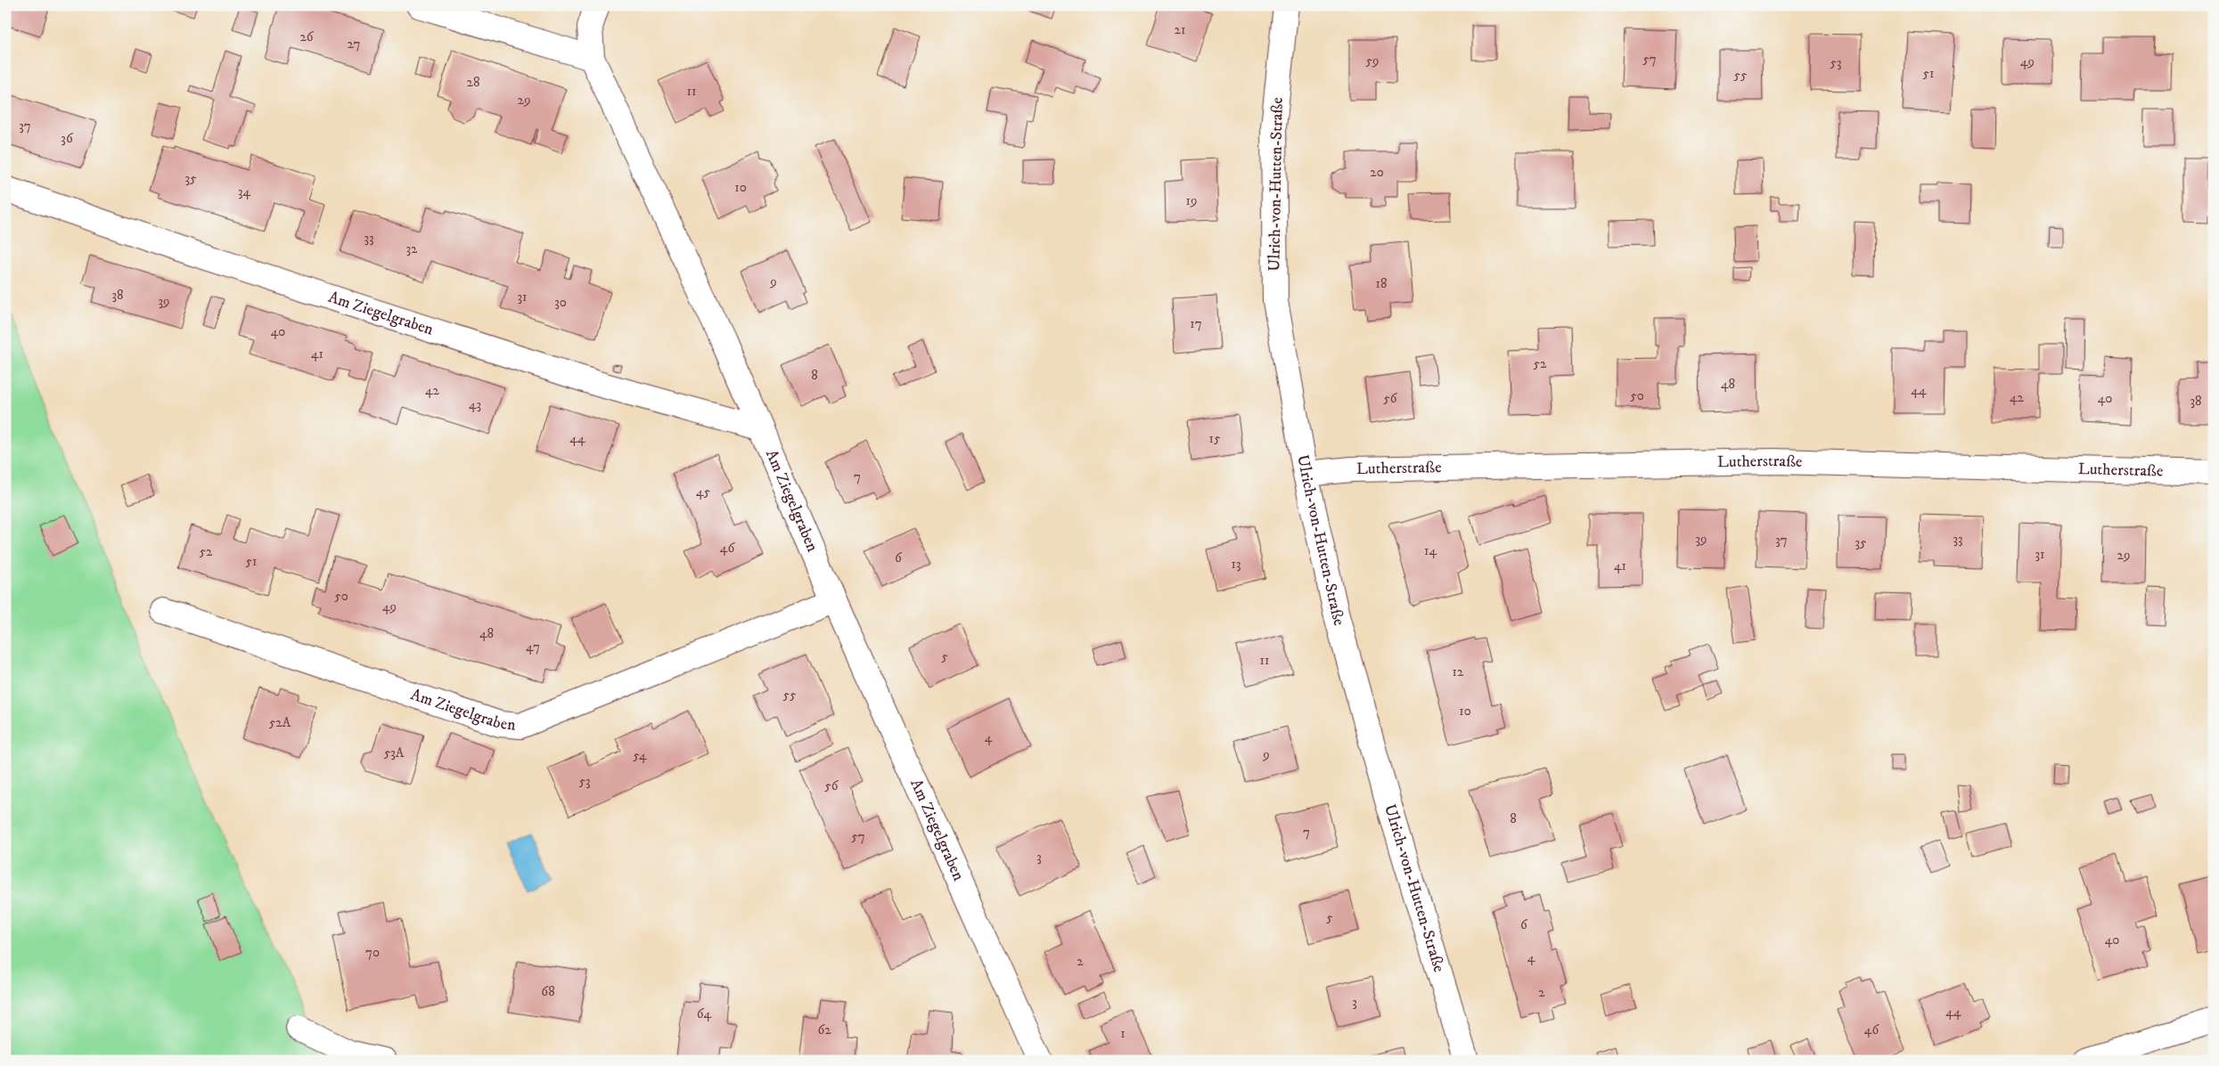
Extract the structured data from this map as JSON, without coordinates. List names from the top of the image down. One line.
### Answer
{"streets":{"street":["Ulrich-von-Hutten-Straße","Am Ziegelgraben","Lutherstraße"]},"crossings":[["Ulrich-von-Hutten-Straße","Lutherstraße"]],"house_numbers":["21","26","27","57","59","49","53","51","55","28","11","29","37","36","20","35","10","34","19","33","32","9","18","38","31","39","30","17","40","41","52","8","48","42","44","50","42","56","40","38","43","44","15","7","45","39","33","37","35","46","14","52","31","29","6","51","13","41","50","49","48","47","5","11","12","55","10","52A","4","53A","9","54","53","56","8","7","57","3","5","6","40","70","4","2","68","2","3","44","64","62","46","1"]}
